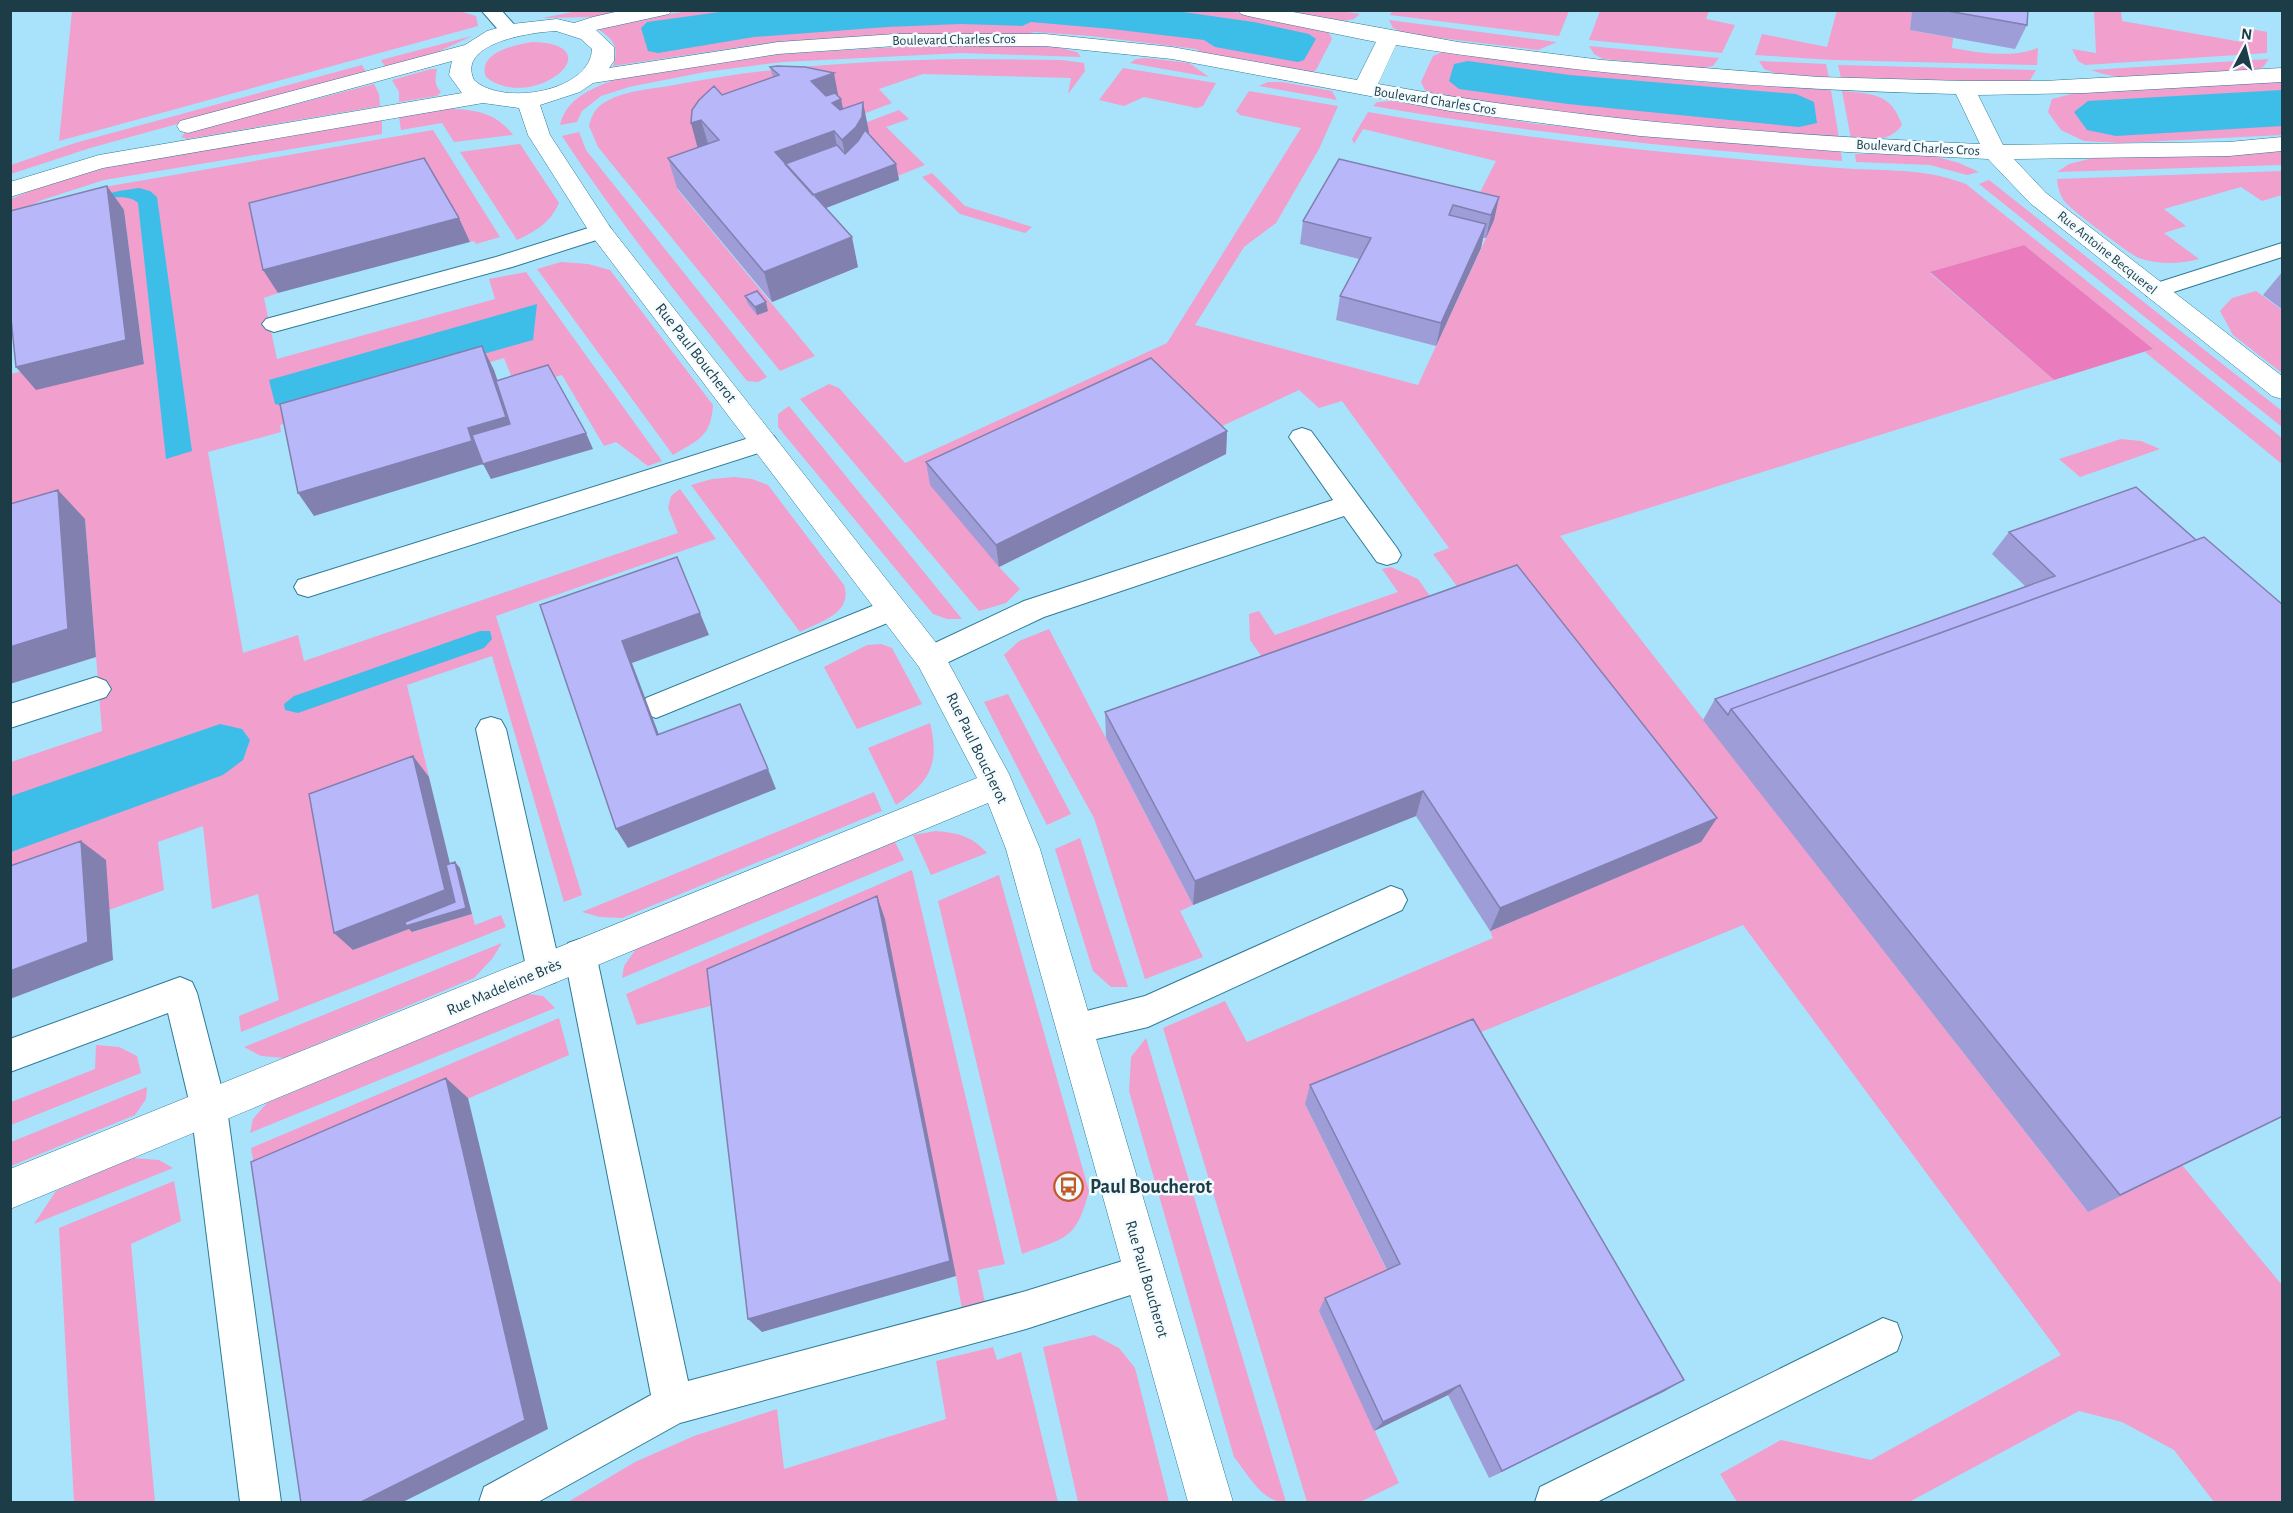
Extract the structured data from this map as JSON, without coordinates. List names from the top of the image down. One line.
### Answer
{"streets":{"street":["Boulevard Charles Cros","Rue Antoine Becquerel","Rue Paul Boucherot","Rue Madeleine Brès"]},"crossings":[["Boulevard Charles Cros","Rue Antoine Becquerel"],["Boulevard Charles Cros","Rue Paul Boucherot"],["Rue Paul Boucherot","Rue Madeleine Brès"]],"places":{"bus stop":["Paul Boucherot"]},"north":"top"}
